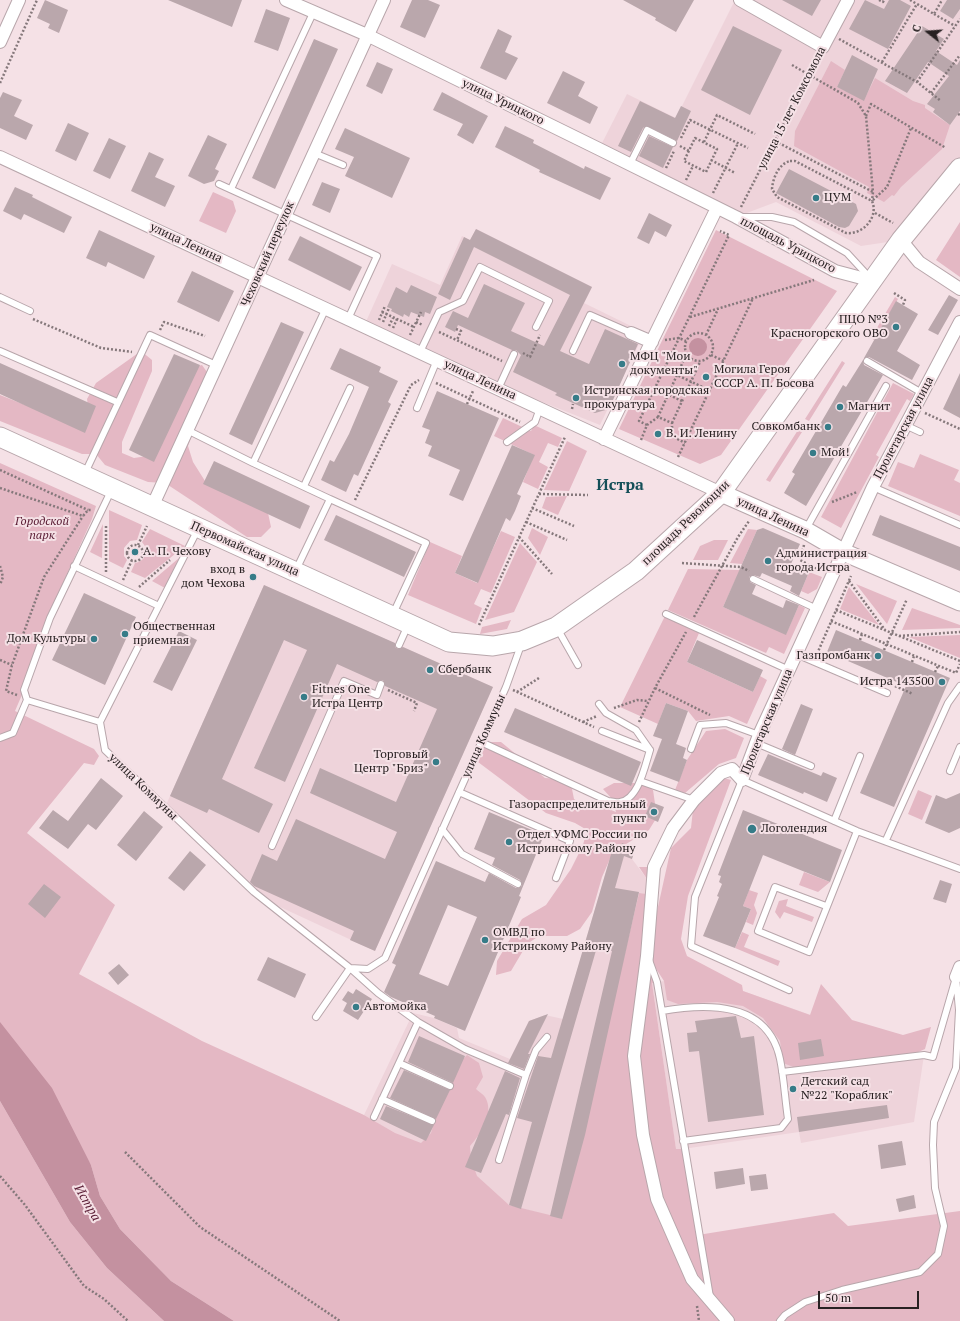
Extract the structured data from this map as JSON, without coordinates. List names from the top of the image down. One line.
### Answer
{"streets":{"main road":["улица Ленина","площадь Революции","Первомайская улица"],"street":["улица Урицкого","улица 15 лет Комсомола","площадь Урицкого","Чеховский переулок","Пролетарская улица"],"lane":["улица Коммуны"]},"crossings":[["улица Урицкого","площадь Урицкого"],["улица Урицкого","Чеховский переулок"],["улица 15 лет Комсомола","площадь Урицкого"],["улица Ленина","Чеховский переулок"],["улица Ленина","Пролетарская улица"],["улица Ленина","площадь Революции"],["площадь Урицкого","площадь Революции"],["Чеховский переулок","Первомайская улица"],["площадь Революции","Первомайская улица"],["площадь Революции","улица Коммуны"]],"districts":["Истра"],"water":["Истра"],"parks":["Городской парк"],"places":["ЦУМ","ПЦО №3 Красногорского ОВО","МФЦ \"Мои документы\"","Могила Героя СССР А. П. Босова","Истринская городская прокуратура","Магнит","Совкомбанк","В. И. Ленину","Мой!","А. П. Чехову","Администрация города Истра","вход в дом Чехова","Общественная приемная","Дом Культуры","Газпромбанк","Сбербанк","Истра 143500","Fitnes One Истра Центр","Торговый Центр \"Бриз\"","Газораспределительный пункт","Логолендия","Отдел УФМС России по Истринскому Району","ОМВД по Истринскому Району","Автомойка","Детский сад №22 \"Кораблик\""],"scale_bar":"50 m","north":"left"}
